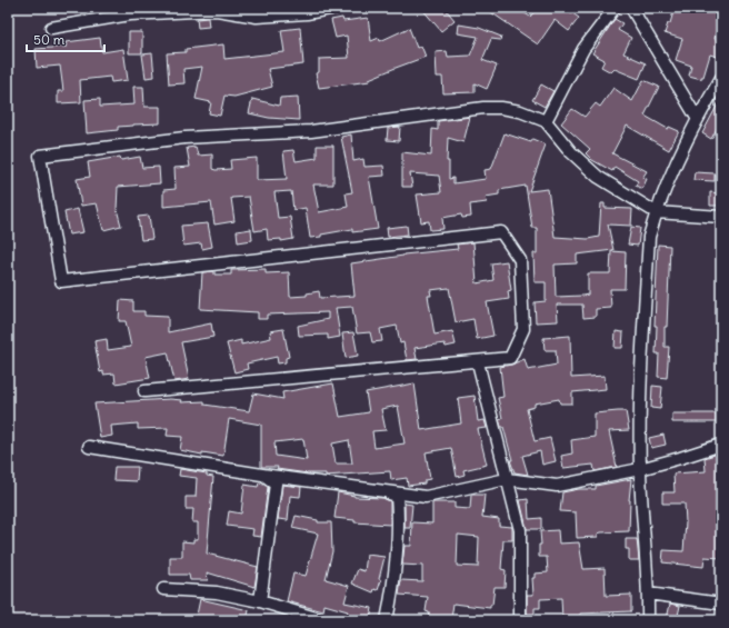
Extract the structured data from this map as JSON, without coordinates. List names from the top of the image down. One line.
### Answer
{"scale_bar":"50 m"}
